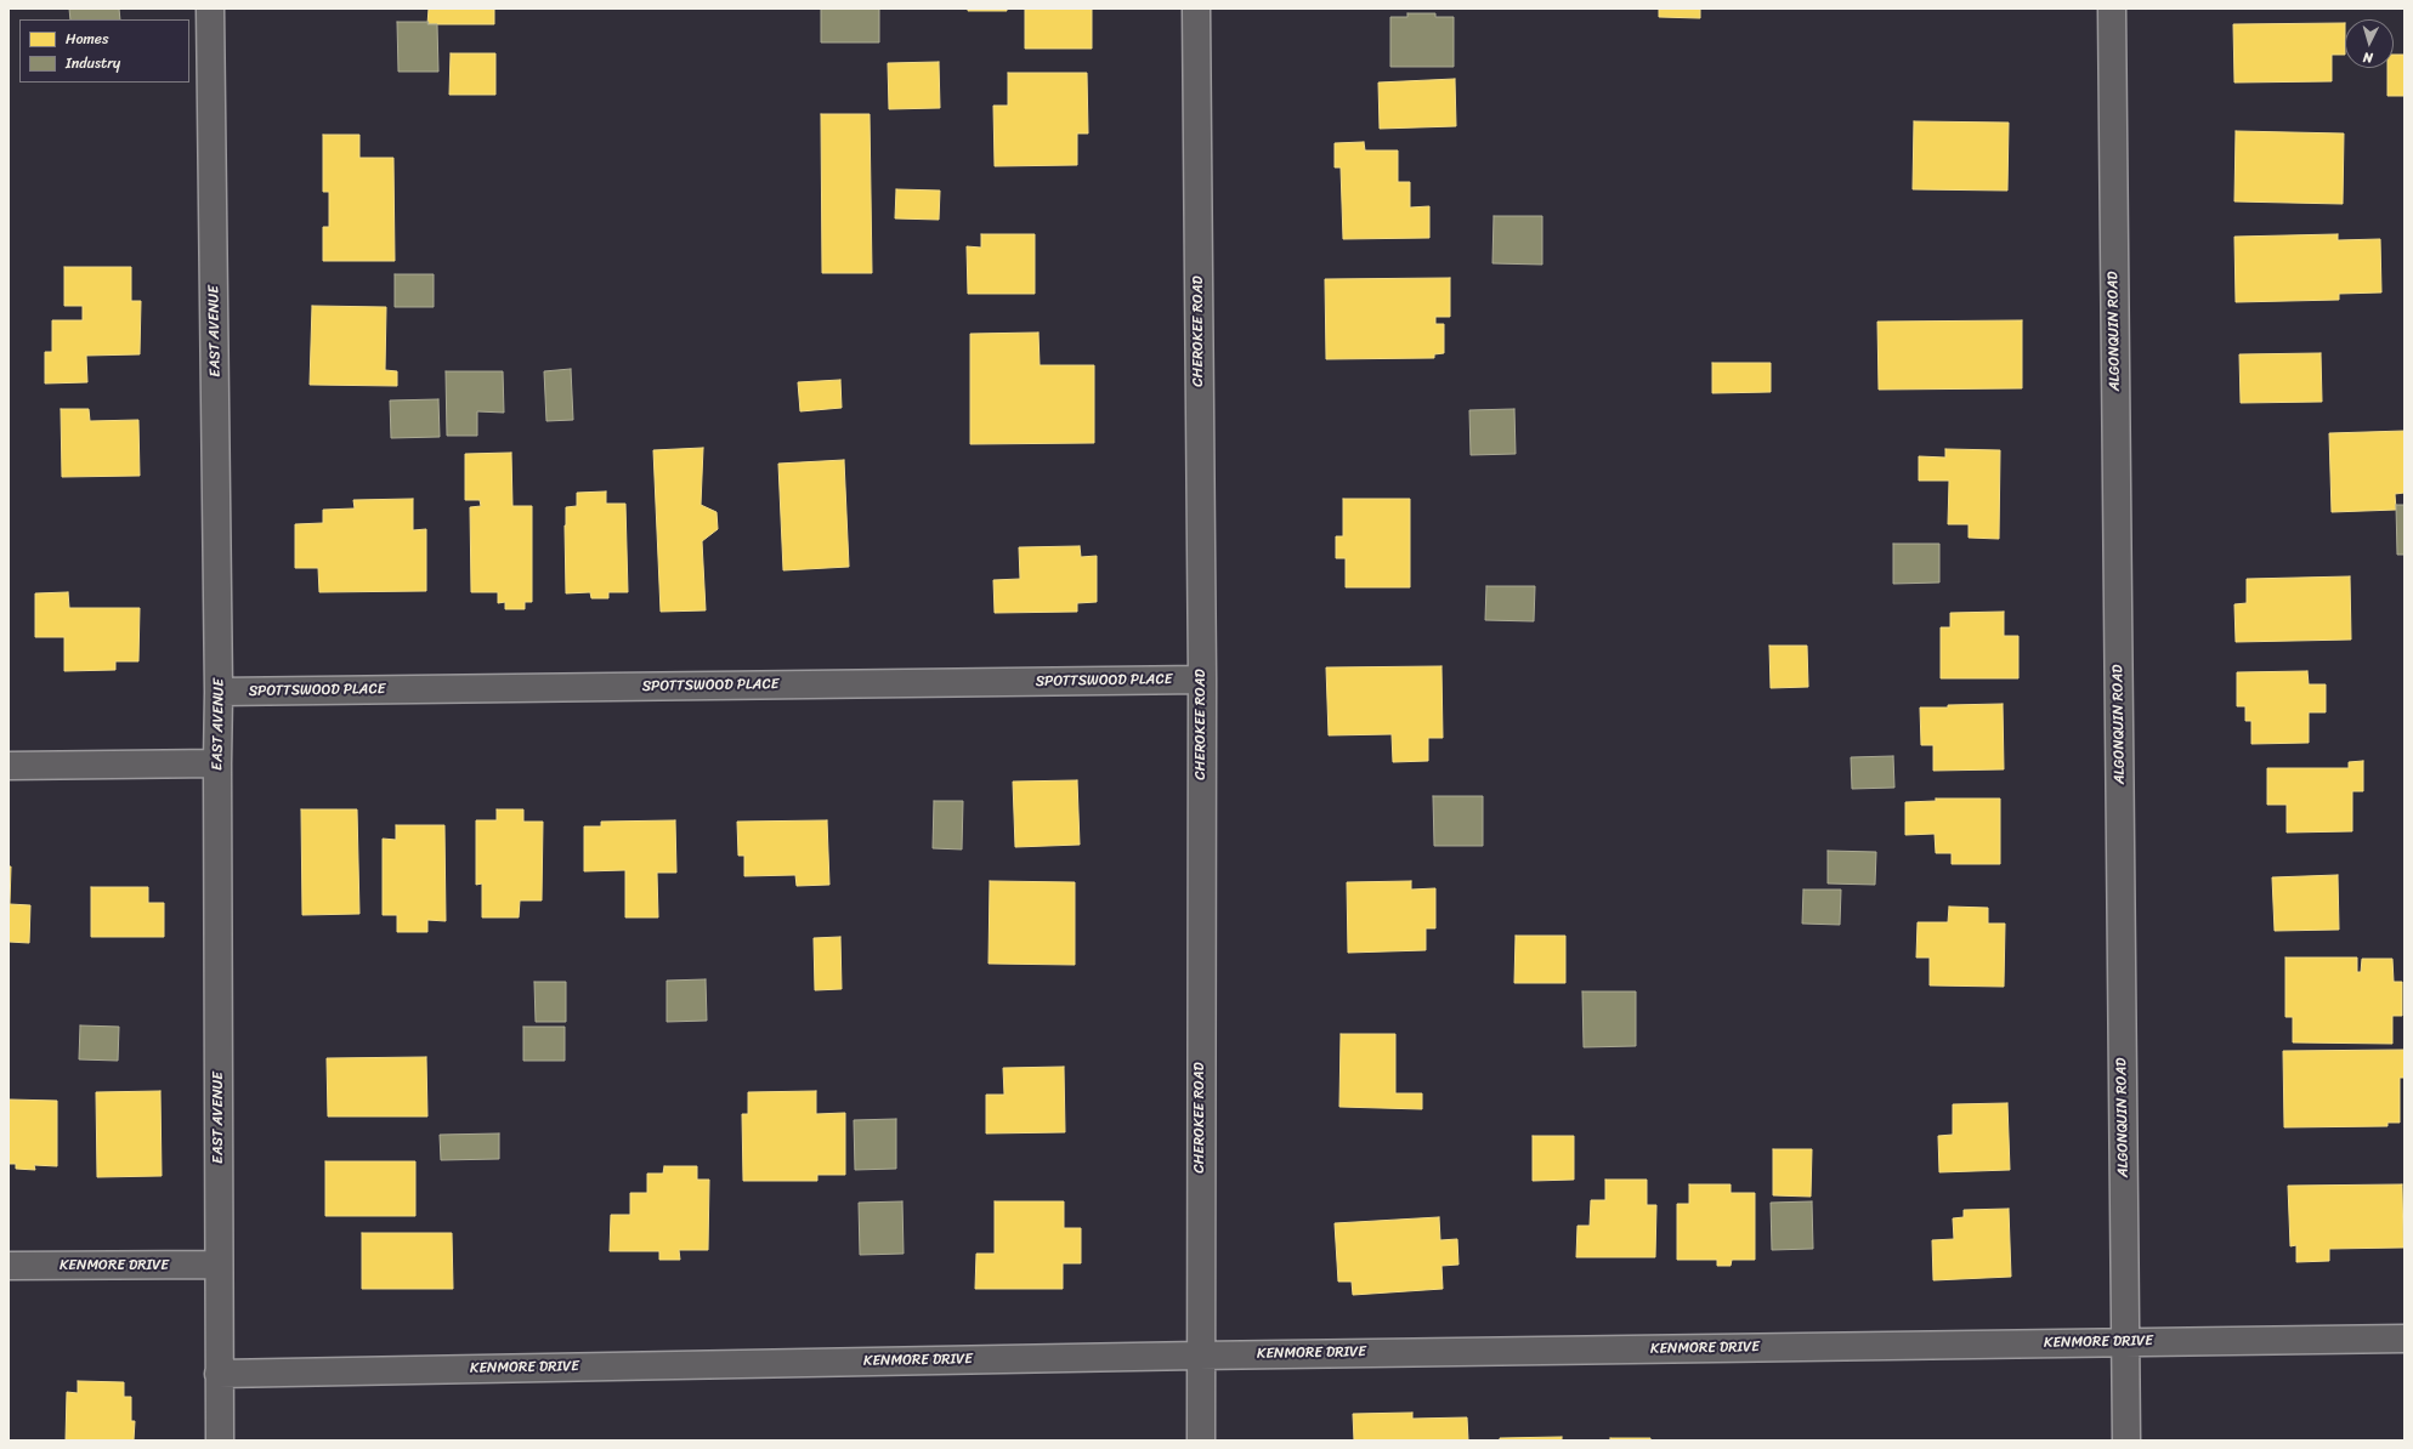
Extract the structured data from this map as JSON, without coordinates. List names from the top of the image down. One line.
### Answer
{"streets":{"street":["EAST AVENUE","CHEROKEE ROAD","ALGONQUIN ROAD","SPOTTSWOOD PLACE","KENMORE DRIVE"]},"crossings":[["EAST AVENUE","SPOTTSWOOD PLACE"],["EAST AVENUE","KENMORE DRIVE"],["CHEROKEE ROAD","SPOTTSWOOD PLACE"],["CHEROKEE ROAD","KENMORE DRIVE"],["ALGONQUIN ROAD","KENMORE DRIVE"]],"legend":["Homes","Industry"],"north":"bottom"}
